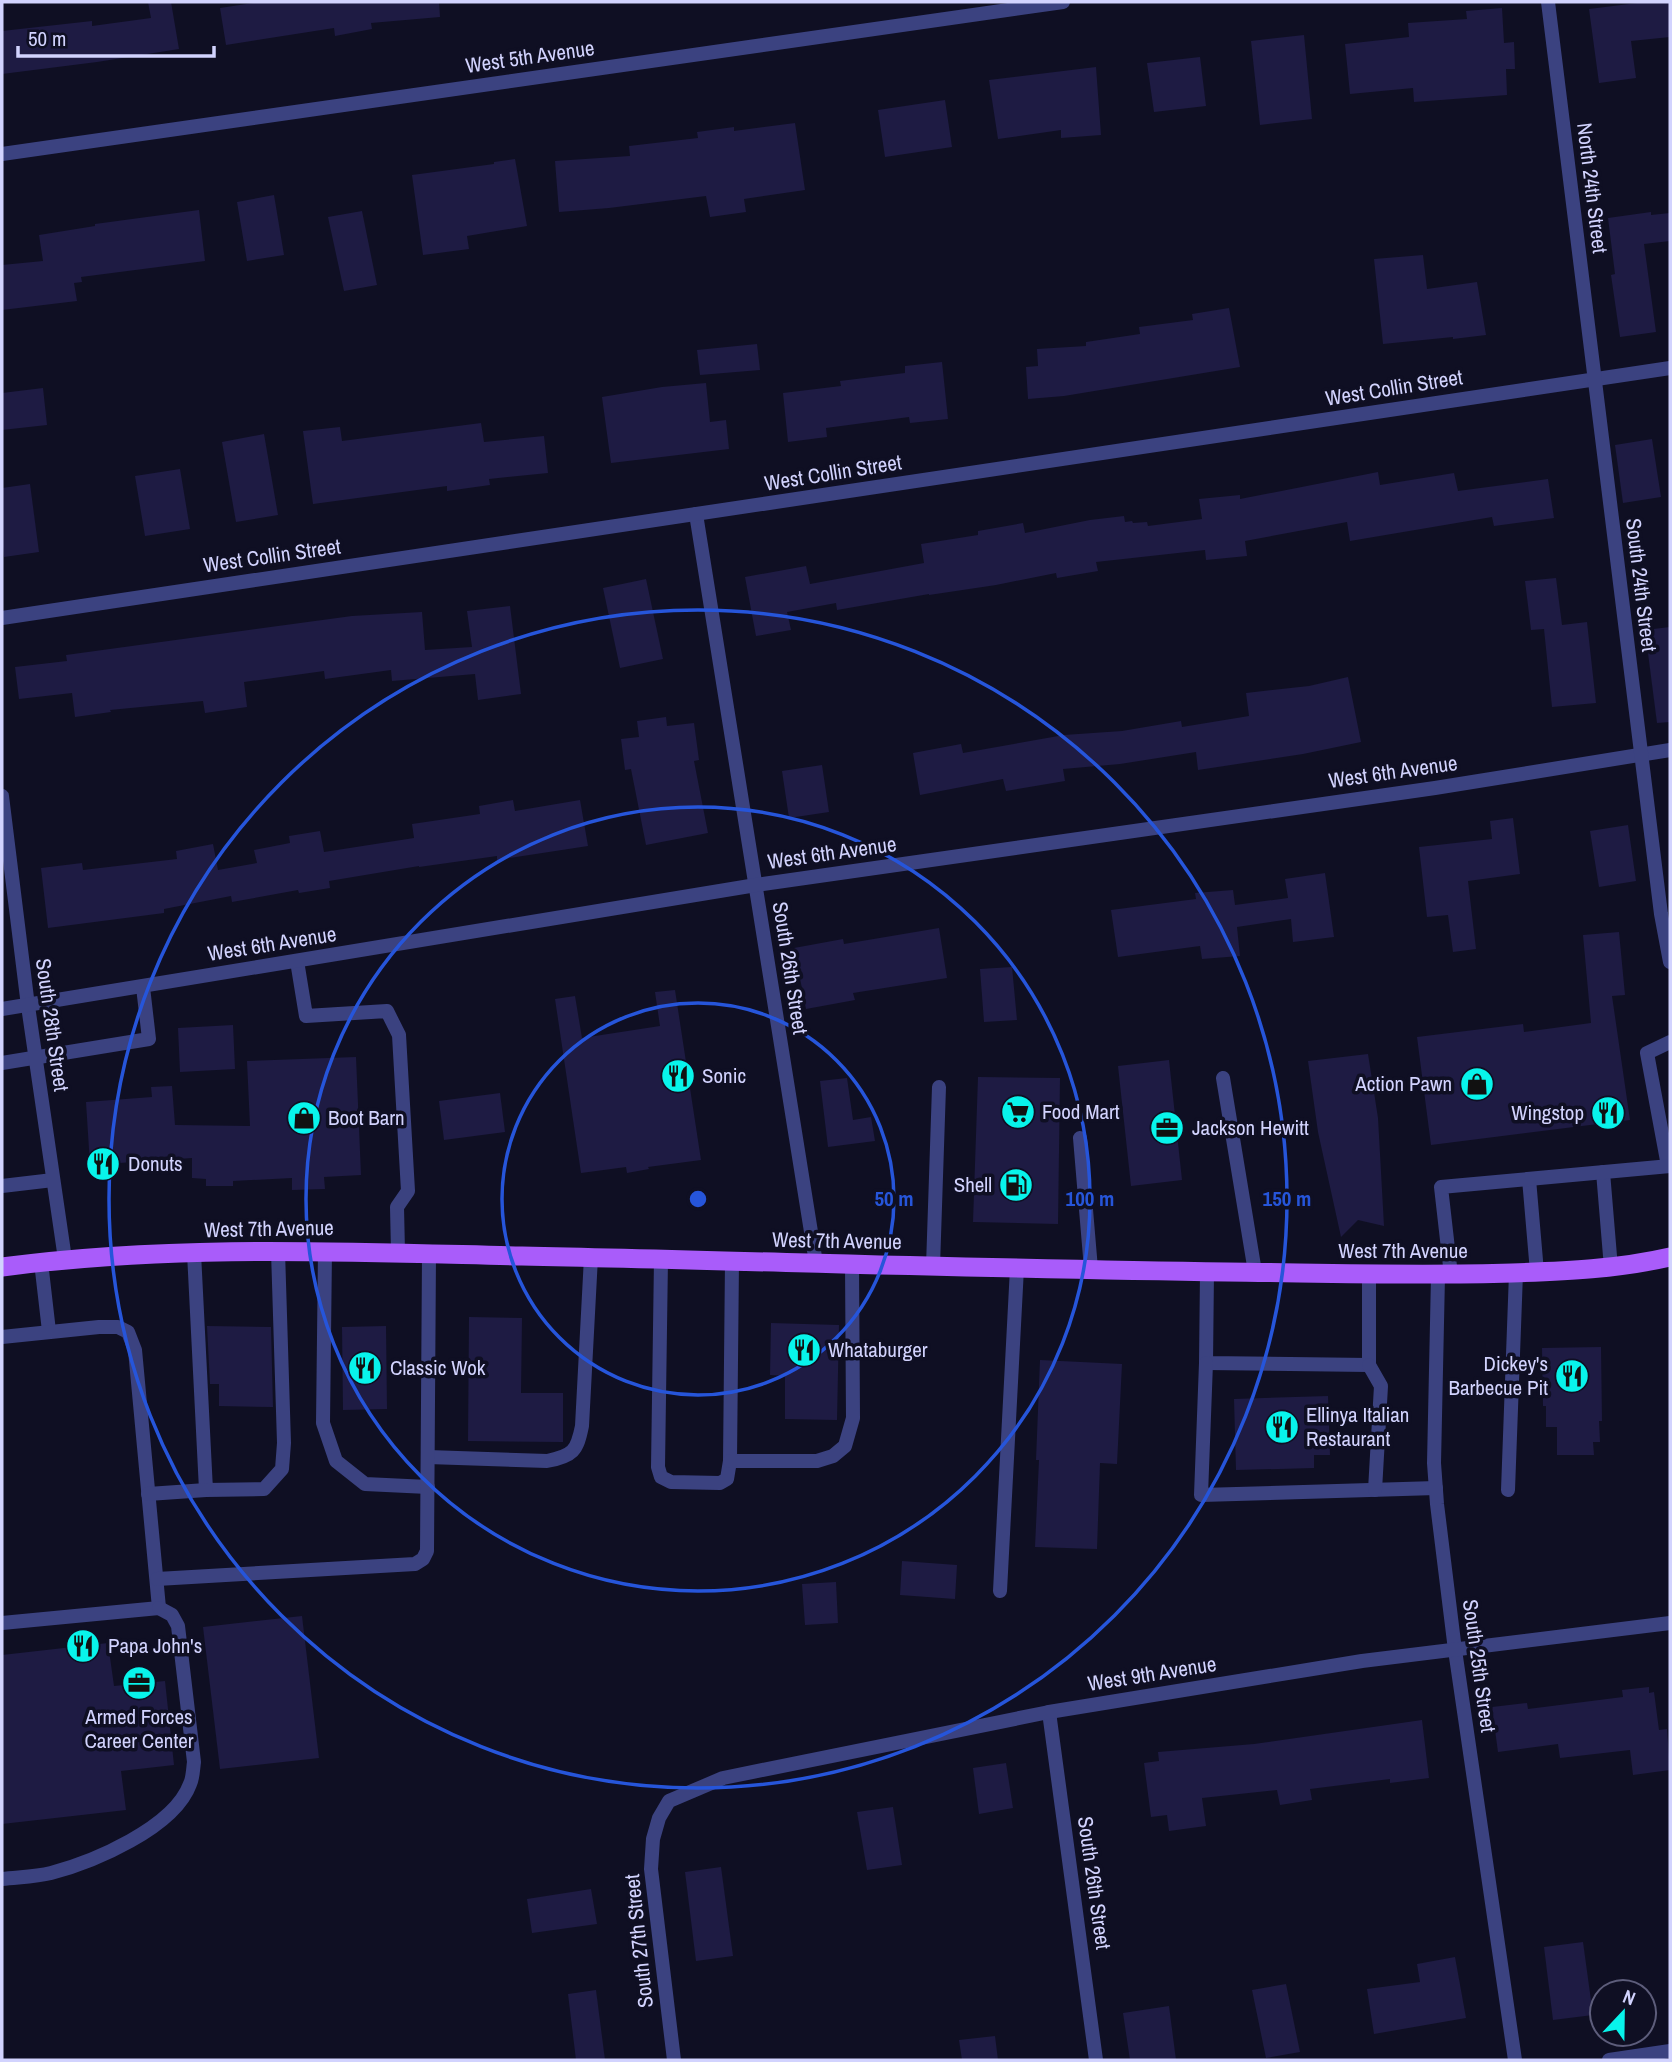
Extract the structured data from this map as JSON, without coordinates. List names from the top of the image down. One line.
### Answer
{"streets":{"main road":["West 7th Avenue"],"street":["West 5th Avenue","North 24th Street","West Collin Street","South 24th Street","West 6th Avenue","South 26th Street","South 28th Street","South 25th Street","West 9th Avenue","South 27th Street"]},"crossings":[["North 24th Street","West Collin Street"],["North 24th Street","South 24th Street"],["West Collin Street","South 24th Street"],["West Collin Street","South 26th Street"],["South 24th Street","West 6th Avenue"],["West 6th Avenue","South 26th Street"],["West 6th Avenue","South 28th Street"],["South 26th Street","West 7th Avenue"],["South 26th Street","West 9th Avenue"],["South 28th Street","West 7th Avenue"],["West 7th Avenue","South 25th Street"],["South 25th Street","West 9th Avenue"],["West 9th Avenue","South 27th Street"]],"places":{"restaurant":["Sonic","Wingstop","Donuts","Whataburger","Classic Wok","Dickey's Barbecue Pit","Ellinya Italian Restaurant","Papa John's"],"shop":["Action Pawn","Boot Barn"],"supermarket":["Food Mart"],"office":["Jackson Hewitt","Armed Forces Career Center"],"fuel station":["Shell"]},"scale_bar":"50 m","north":"top","rings":["50 m","100 m","150 m"]}
